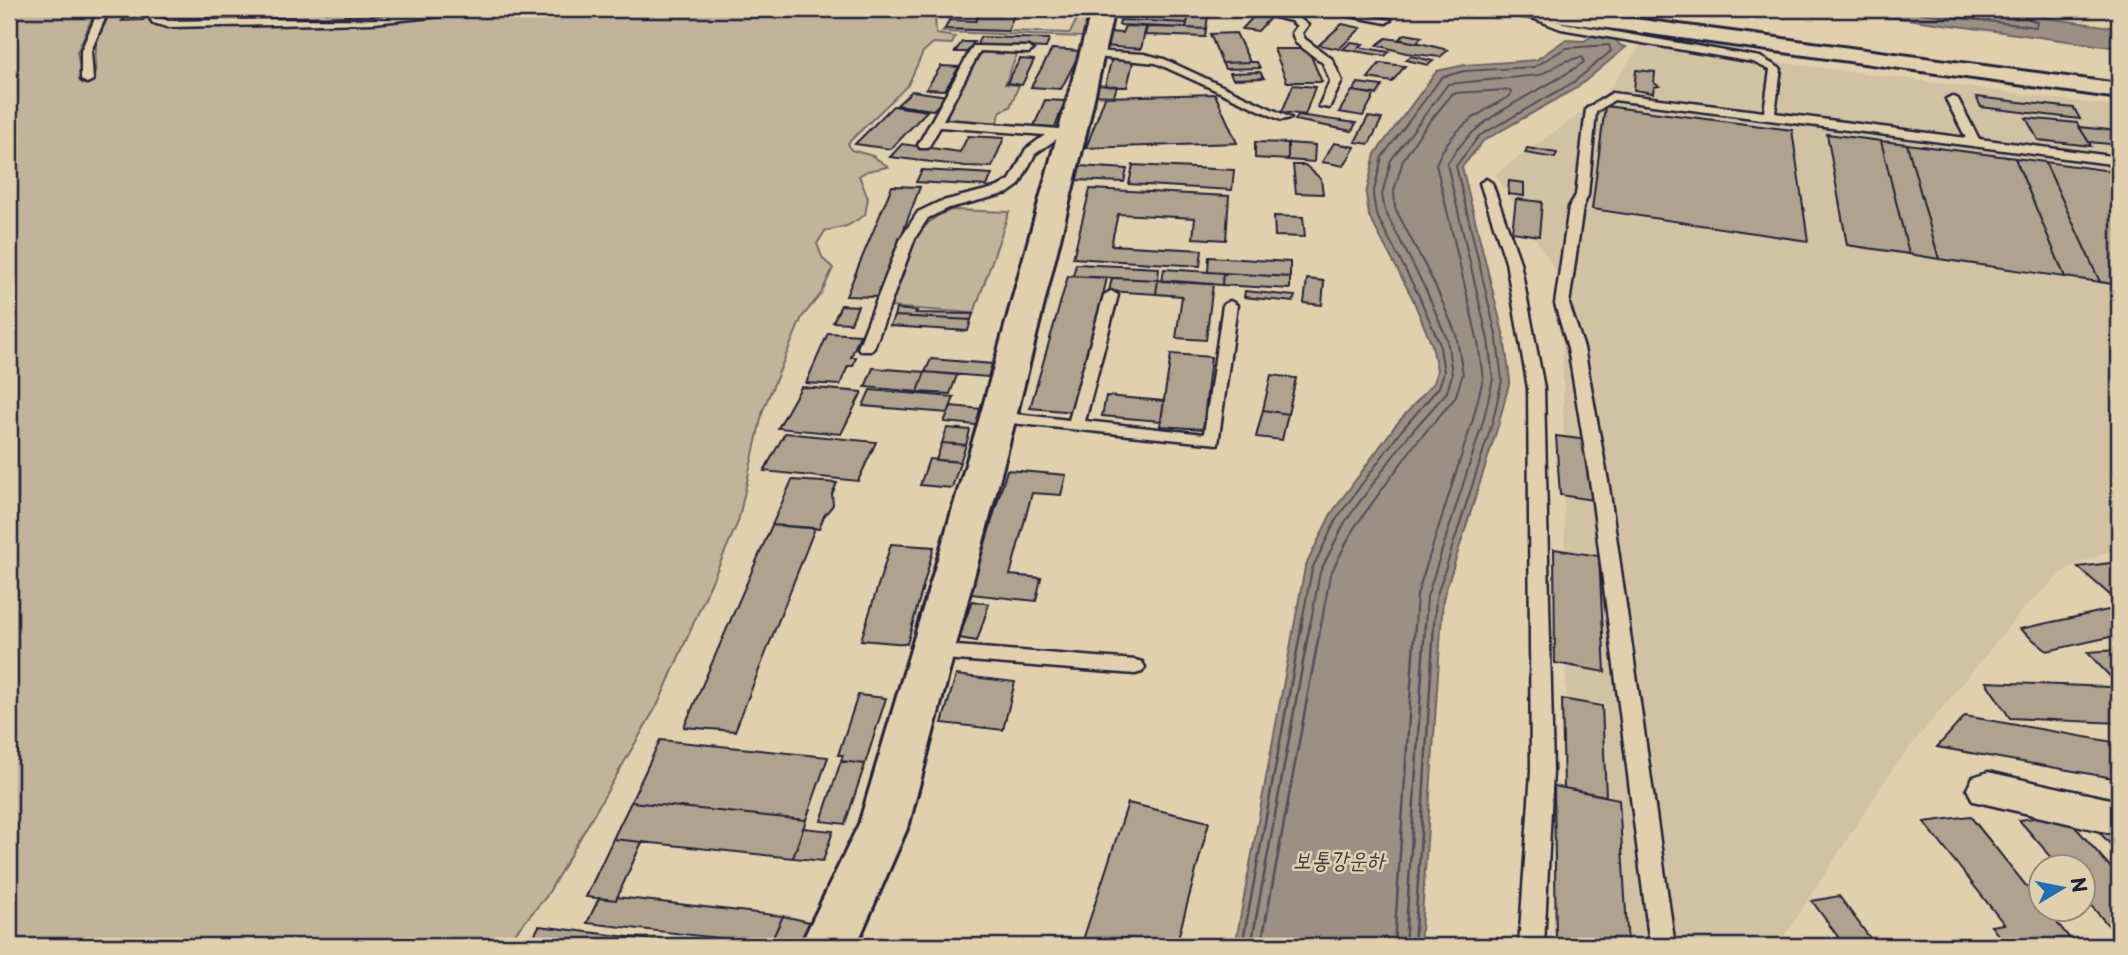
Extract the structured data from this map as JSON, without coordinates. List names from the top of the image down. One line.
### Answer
{"water":["보통강운하"],"north":"right"}
